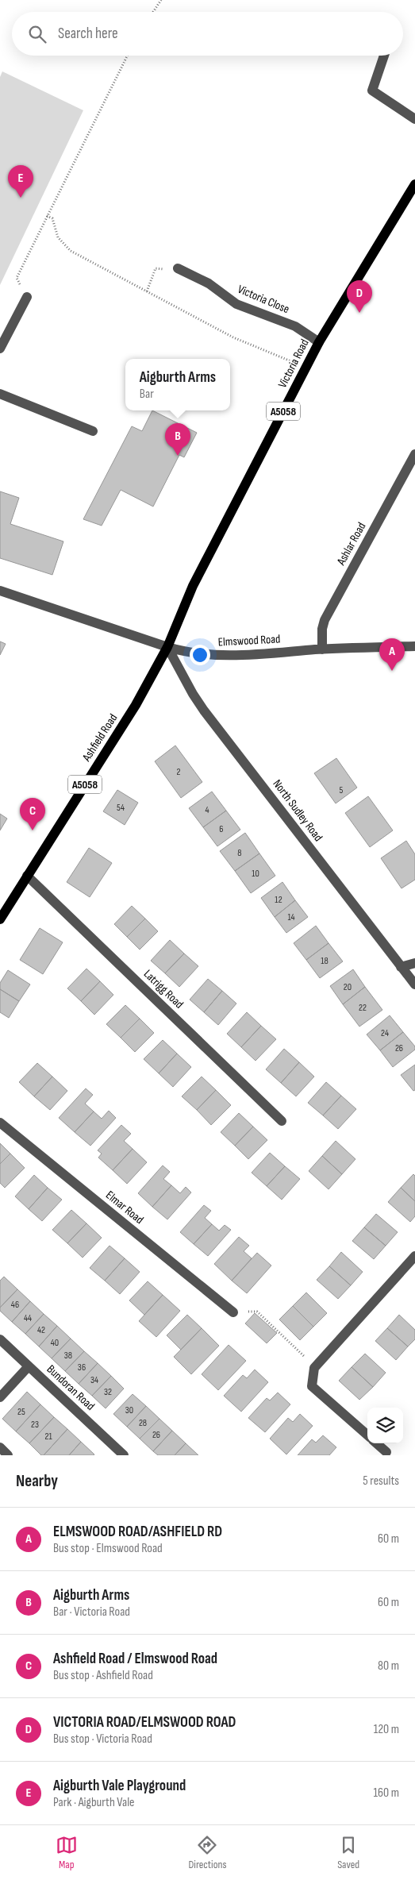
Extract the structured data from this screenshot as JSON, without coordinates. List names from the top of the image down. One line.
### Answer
{"streets":{"main road":["Victoria Road","A5058","Ashfield Road"],"street":["Victoria Close","Ashlar Road","Elmswood Road","North Sudley Road","Latrigg Road","Elmar Road","Bundoran Road"]},"crossings":[["Victoria Close","Victoria Road"],["Victoria Road","Elmswood Road"],["Victoria Road","Ashfield Road"],["Victoria Road","North Sudley Road"],["Ashlar Road","Elmswood Road"],["Elmswood Road","Ashfield Road"],["Elmswood Road","North Sudley Road"],["Ashfield Road","North Sudley Road"],["Ashfield Road","Latrigg Road"]],"house_numbers":["2","5","54","4","6","8","10","12","14","18","20","22","24","26","46","44","42","40","38","36","34","32","30","25","28","23","26","21"],"page":{"search":"Search here","pins":["E","D","B","A","C"],"popup":["Aigburth Arms","Bar"],"heading":["Nearby","5 results"],"list":[{"mark":"A","name":"ELMSWOOD ROAD/ASHFIELD RD","note":"Bus stop · Elmswood Road","value":"60 m"},{"mark":"B","name":"Aigburth Arms","note":"Bar · Victoria Road","value":"60 m"},{"mark":"C","name":"Ashfield Road / Elmswood Road","note":"Bus stop · Ashfield Road","value":"80 m"},{"mark":"D","name":"VICTORIA ROAD/ELMSWOOD ROAD","note":"Bus stop · Victoria Road","value":"120 m"},{"mark":"E","name":"Aigburth Vale Playground","note":"Park · Aigburth Vale","value":"160 m"}],"nav":["Map","Directions","Saved"]}}
